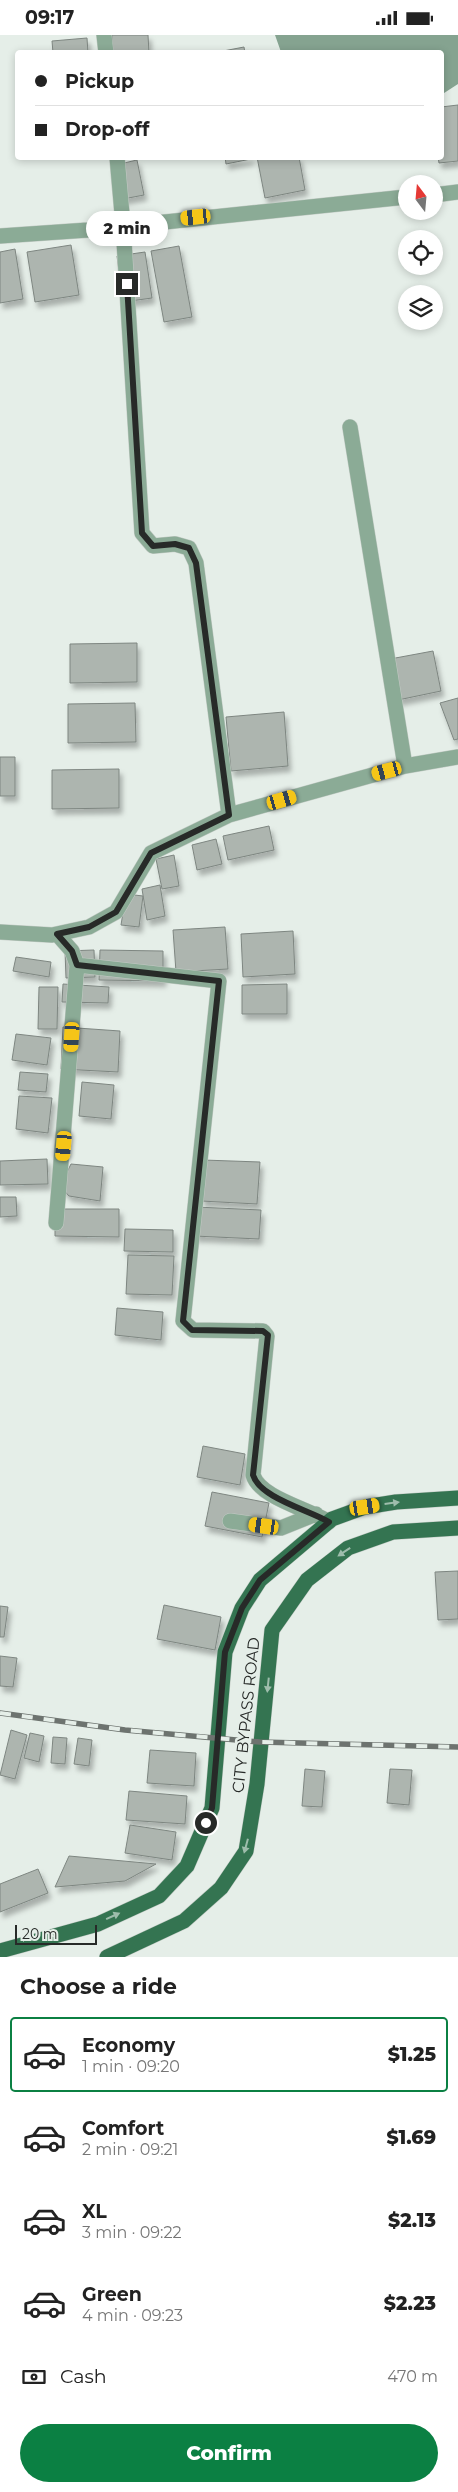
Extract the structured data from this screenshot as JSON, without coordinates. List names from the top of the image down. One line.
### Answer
{"streets":{"main road":["CITY BYPASS ROAD"]},"scale_bar":"20 m","north":"top","page":{"status":"09:17","banner":["Pickup","Drop-off"],"bubble":"2 min","scale":"20 m","heading":"Choose a ride","list":[{"name":"Economy","note":"1 min · 09:20","value":"$1.25"},{"name":"Comfort","note":"2 min · 09:21","value":"$1.69"},{"name":"XL","note":"3 min · 09:22","value":"$2.13"},{"name":"Green","note":"4 min · 09:23","value":"$2.23"}],"pay":["Cash","470 m"],"buttons":"Confirm"}}
